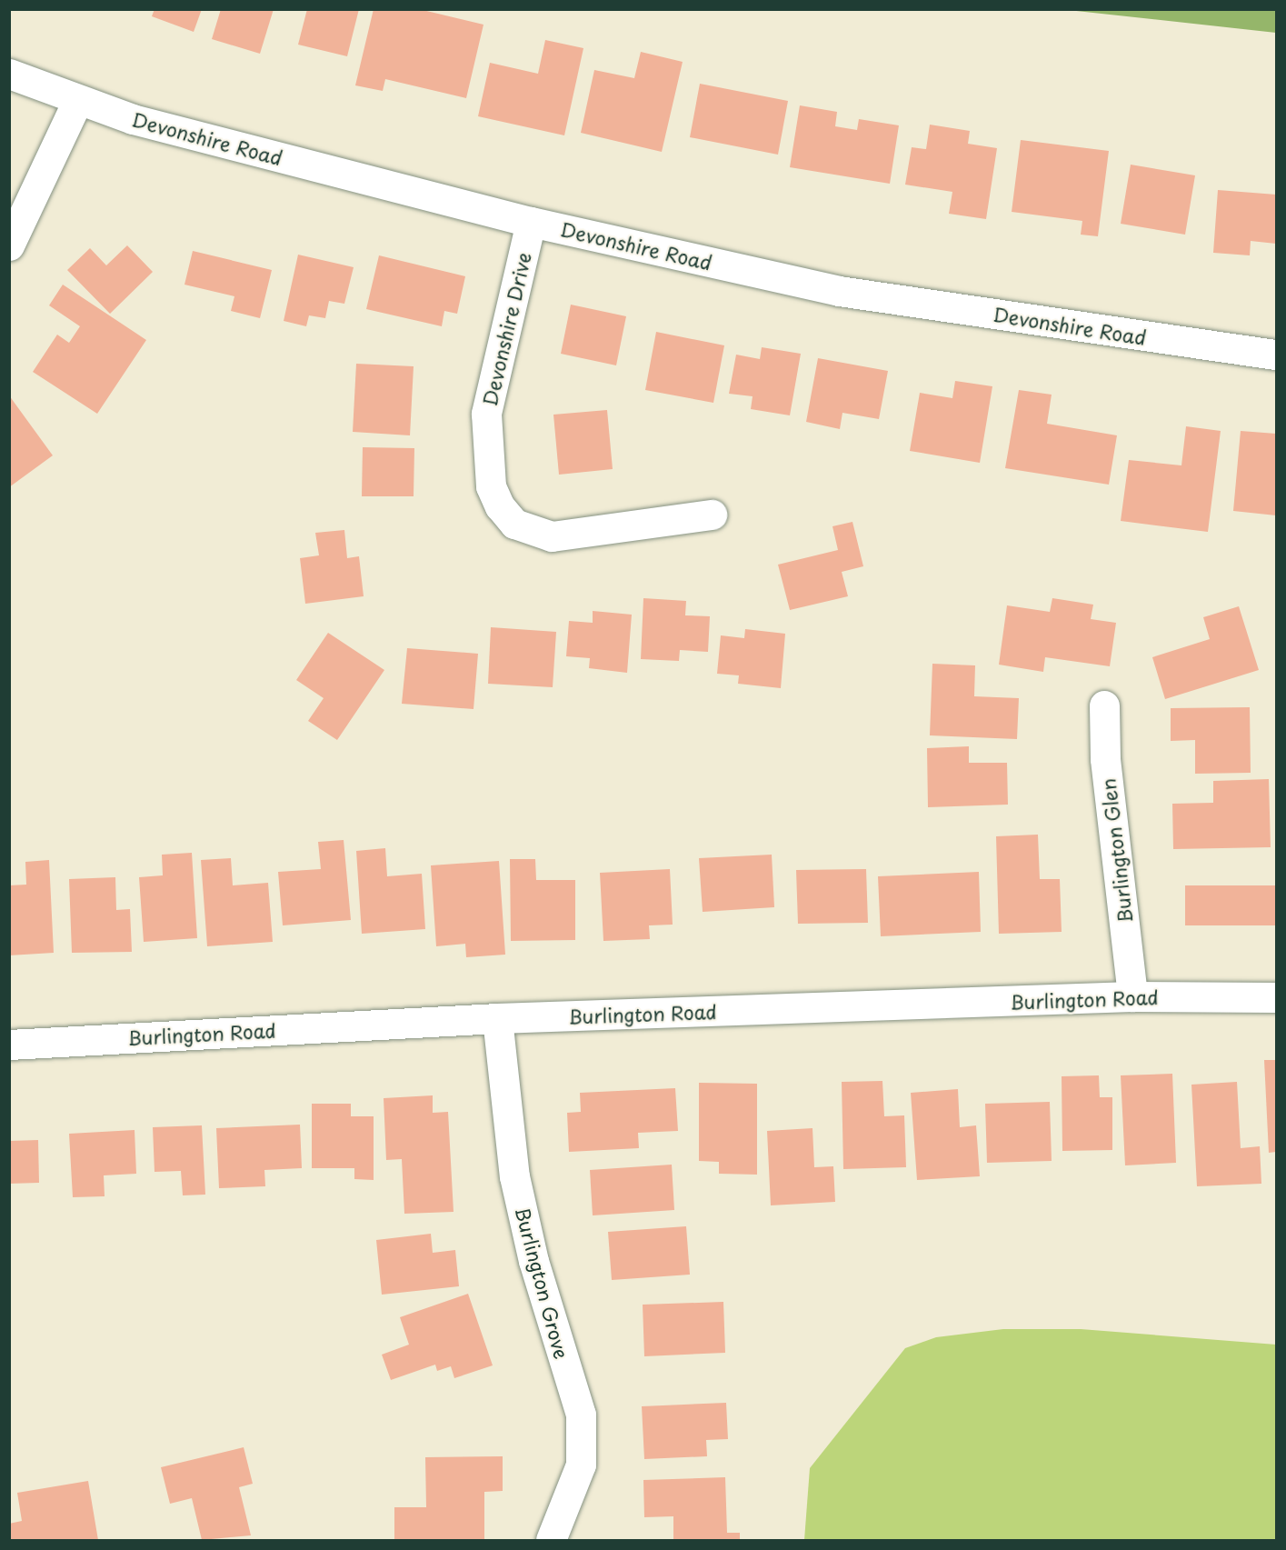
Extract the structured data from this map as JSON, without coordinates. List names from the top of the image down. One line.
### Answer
{"streets":{"street":["Devonshire Road","Devonshire Drive","Burlington Glen","Burlington Road","Burlington Grove"]},"crossings":[["Devonshire Road","Devonshire Drive"],["Burlington Glen","Burlington Road"],["Burlington Road","Burlington Grove"]]}
